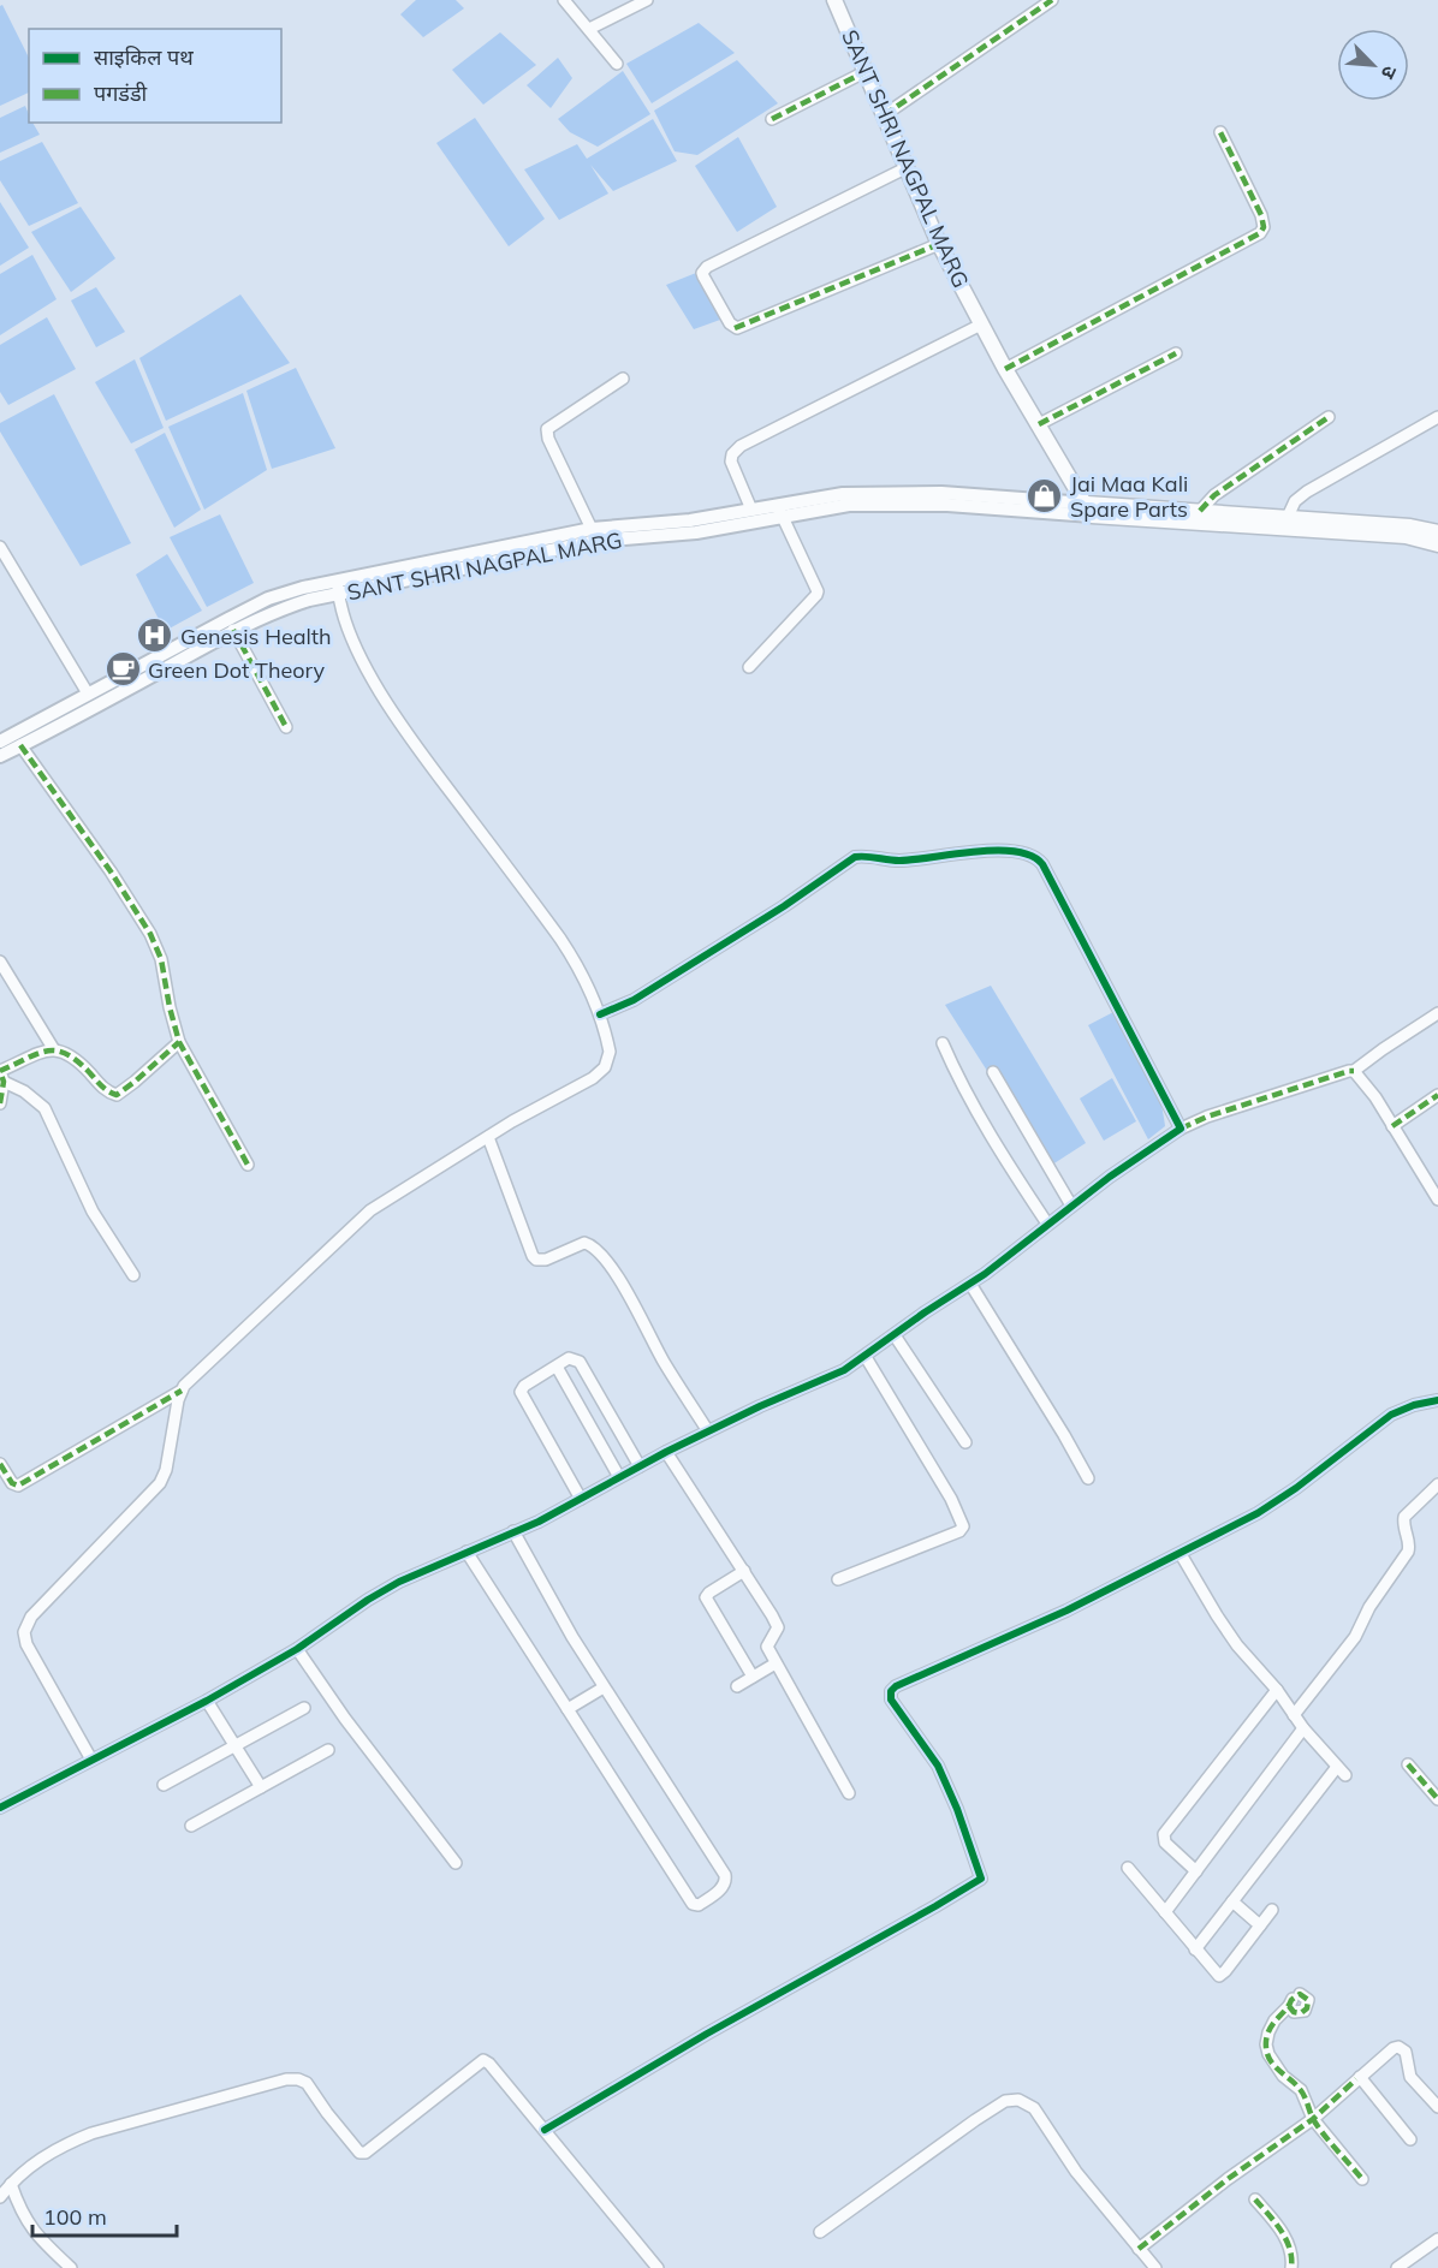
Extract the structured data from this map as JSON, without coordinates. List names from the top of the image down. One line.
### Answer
{"streets":{"main road":["SANT SHRI NAGPAL MARG"]},"places":{"shop":["Jai Maa Kali Spare Parts"],"hospital":["Genesis Health"],"cafe":["Green Dot Theory"]},"legend":["साइकिल पथ","पगडंडी"],"scale_bar":"100 m","north":"bottom right"}
